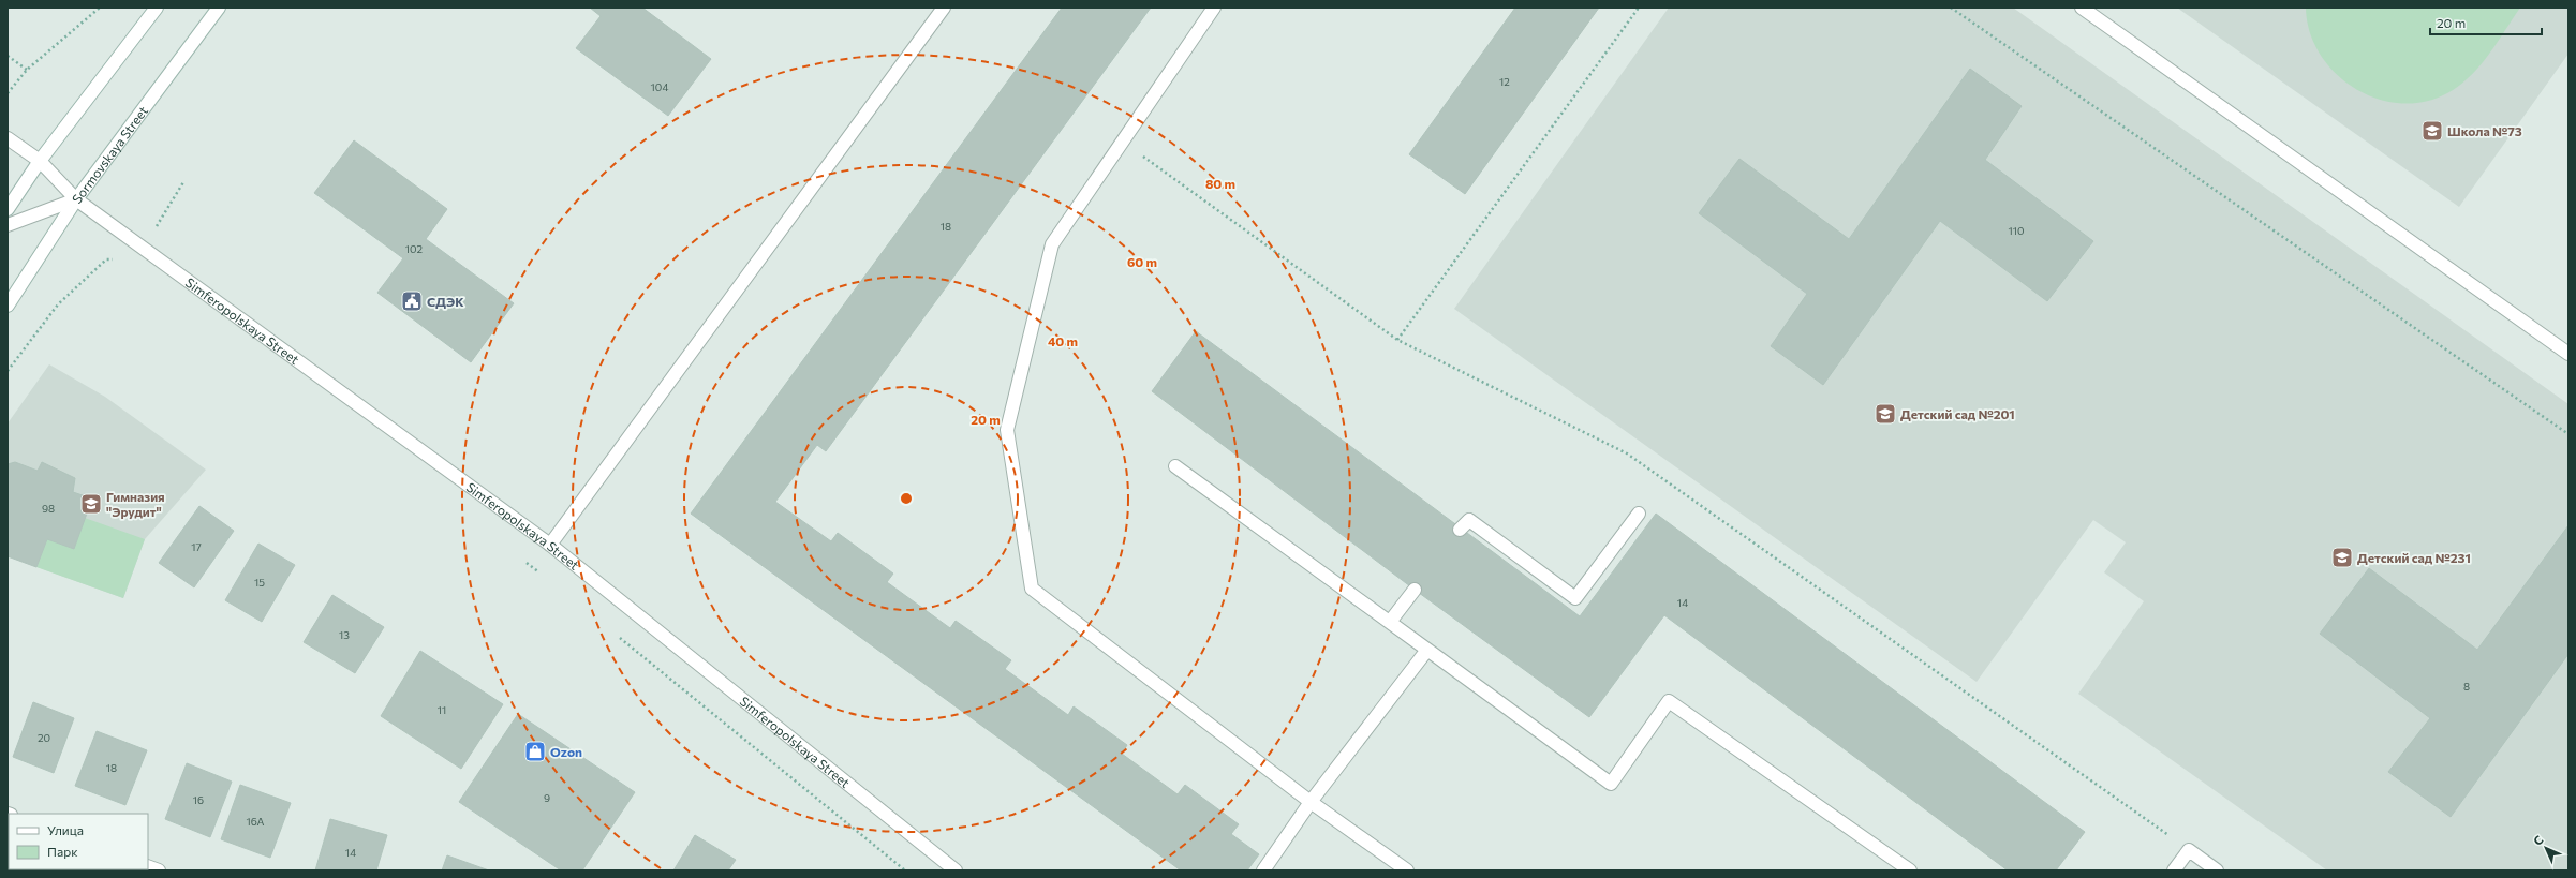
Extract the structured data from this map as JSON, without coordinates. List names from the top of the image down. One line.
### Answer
{"streets":{"street":["Sormovskaya Street","Simferopolskaya Street"]},"crossings":[["Sormovskaya Street","Simferopolskaya Street"]],"places":{"school or university":["Школа №73","Детский сад №201","Гимназия \"Эрудит\"","Детский сад №231"],"public building":["СДЭК"],"shop":["Ozon"]},"house_numbers":["12","104","18","110","102","98","17","15","14","13","8","11","20","18","9","16","16А","14"],"legend":["Улица","Парк"],"scale_bar":"20 m","north":"top left","rings":["80 m","60 m","40 m","20 m"]}
